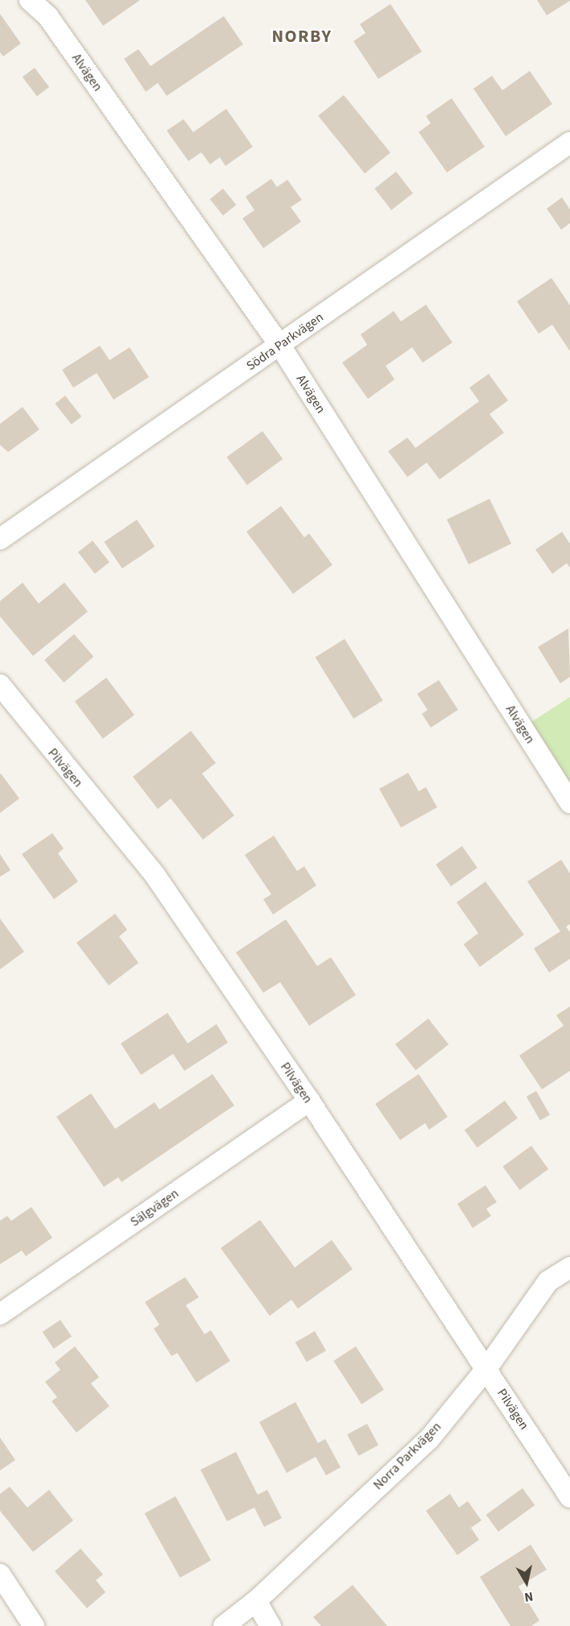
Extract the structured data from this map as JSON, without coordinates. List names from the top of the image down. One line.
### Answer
{"streets":{"street":["Alvägen","Södra Parkvägen","Pilvägen","Sälgvägen","Norra Parkvägen"]},"crossings":[["Alvägen","Södra Parkvägen"],["Pilvägen","Sälgvägen"],["Pilvägen","Norra Parkvägen"]],"districts":["NORBY"],"north":"bottom"}
